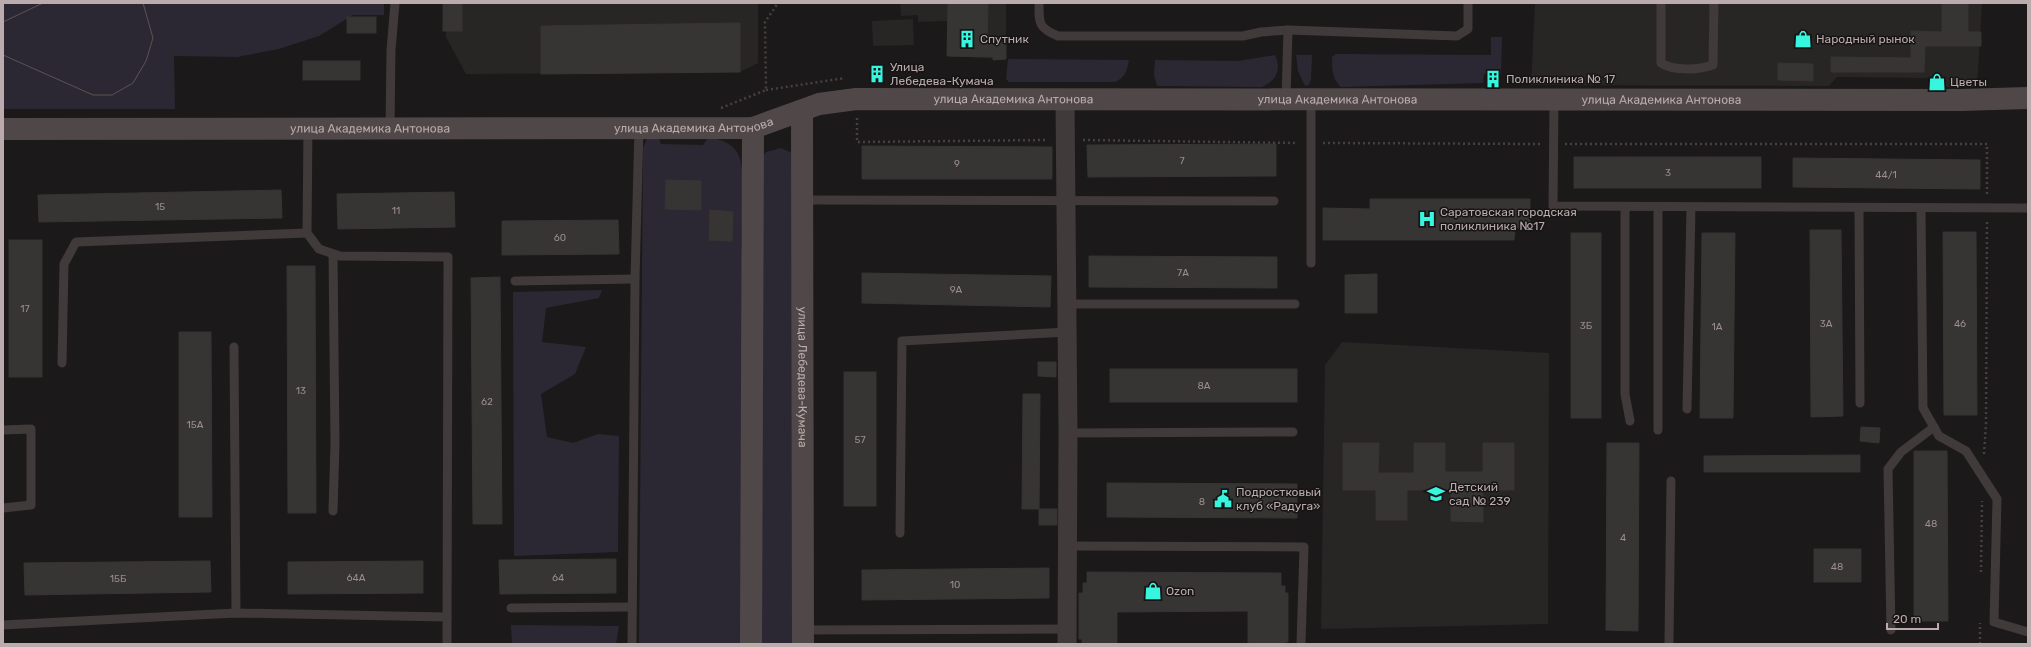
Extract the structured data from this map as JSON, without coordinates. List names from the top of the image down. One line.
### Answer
{"streets":{"main road":["улица Академика Антонова","улица Лебедева-Кумача"]},"crossings":[["улица Академика Антонова","улица Лебедева-Кумача"]],"places":{"building":["Спутник","Улица Лебедева-Кумача","Поликлиника № 17"],"shop":["Народный рынок","Цветы","Ozon"],"hospital":["Саратовская городская поликлиника №17"],"school or university":["Детский сад № 239"],"public building":["Подростковый клуб «Радуга»"]},"house_numbers":["7","9","3","44/1","15","11","60","7А","9А","17","3А","46","3Б","1А","8А","13","62","15А","57","8","48","4","48","64А","64","15Б","10"],"scale_bar":"20 m"}
